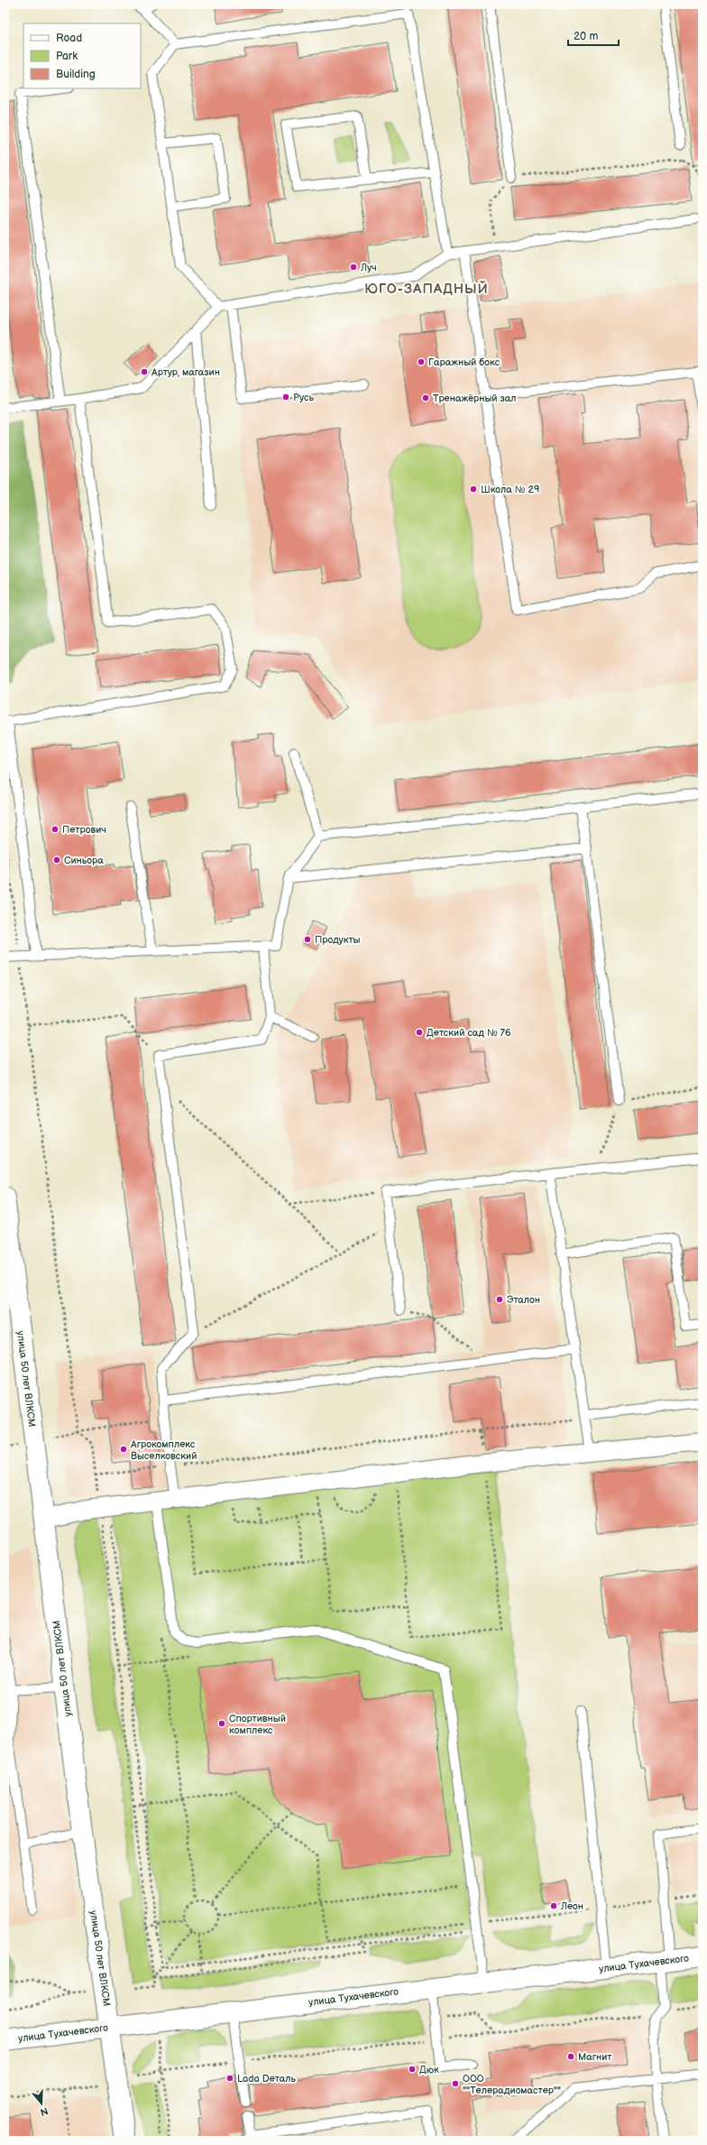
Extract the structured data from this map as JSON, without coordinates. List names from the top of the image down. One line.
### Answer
{"streets":{"street":["улица 50 лет ВЛКСМ","улица Тухачевского"]},"crossings":[["улица 50 лет ВЛКСМ","улица Тухачевского"]],"districts":["ЮГО-ЗАПАДНЫЙ"],"places":["Луч","Гаражный бокс","Артур, магазин","Русь","Тренажёрный зал","Школа № 29","Петрович","Синьора","Продукты","Детский сад № 76","Эталон","Агрокомплекс Выселковский","Спортивный комплекс","Леон","Магнит","Дюк","Lada Dеталь","ООО \"\"Телерадиомастер\"\""],"legend":["Road","Park","Building"],"scale_bar":"20 m","north":"bottom"}
